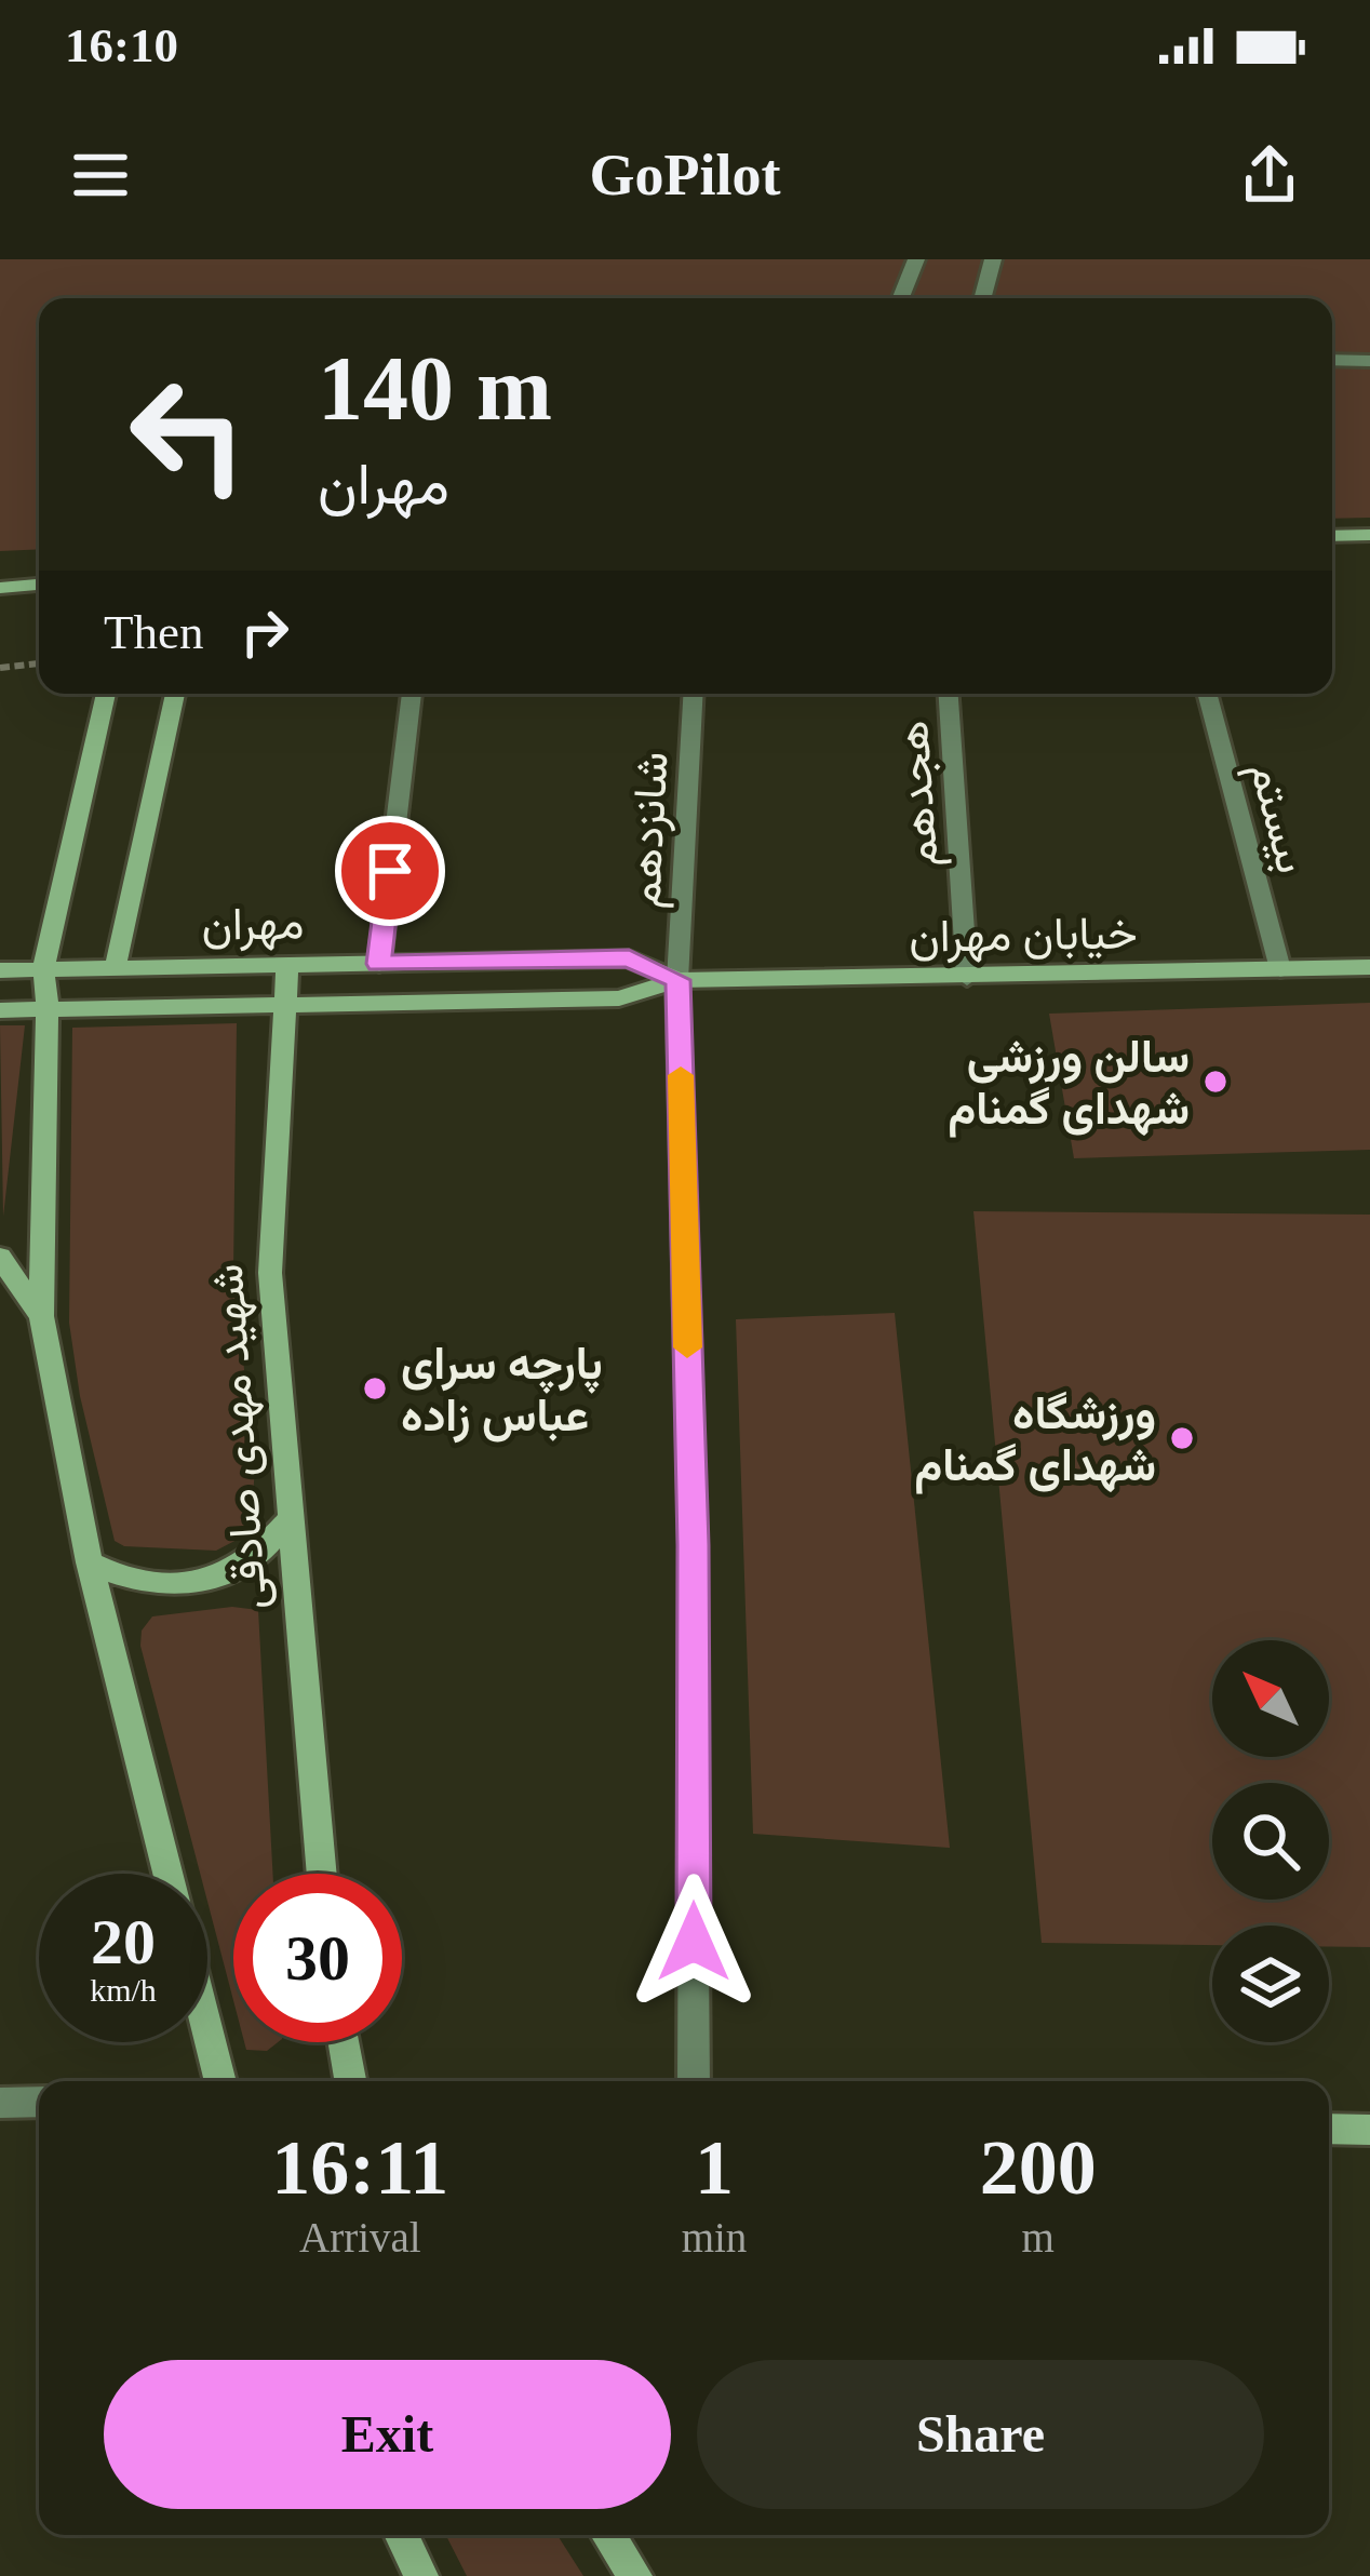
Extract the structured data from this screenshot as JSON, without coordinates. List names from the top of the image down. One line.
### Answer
{"streets":{"main road":["مهران","خیابان مهران","شهید مهدی صادقی"],"street":["هجدهم","بیستم","شانزدهم"]},"crossings":[["هجدهم","خیابان مهران"],["بیستم","خیابان مهران"],["شانزدهم","مهران"],["شانزدهم","خیابان مهران"],["مهران","خیابان مهران"],["مهران","شهید مهدی صادقی"]],"places":["سالن ورزشی شهدای گمنام","پارچه سرای عباس زاده","ورزشگاه شهدای گمنام"],"north":"top left","page":{"status":"16:10","header":"GoPilot","turn":["140 m","مهران"],"then":"Then","speed":"20 km/h","limit":"30","eta":["16:11","Arrival","1","min","200","m"],"buttons":["Exit","Share"]}}
